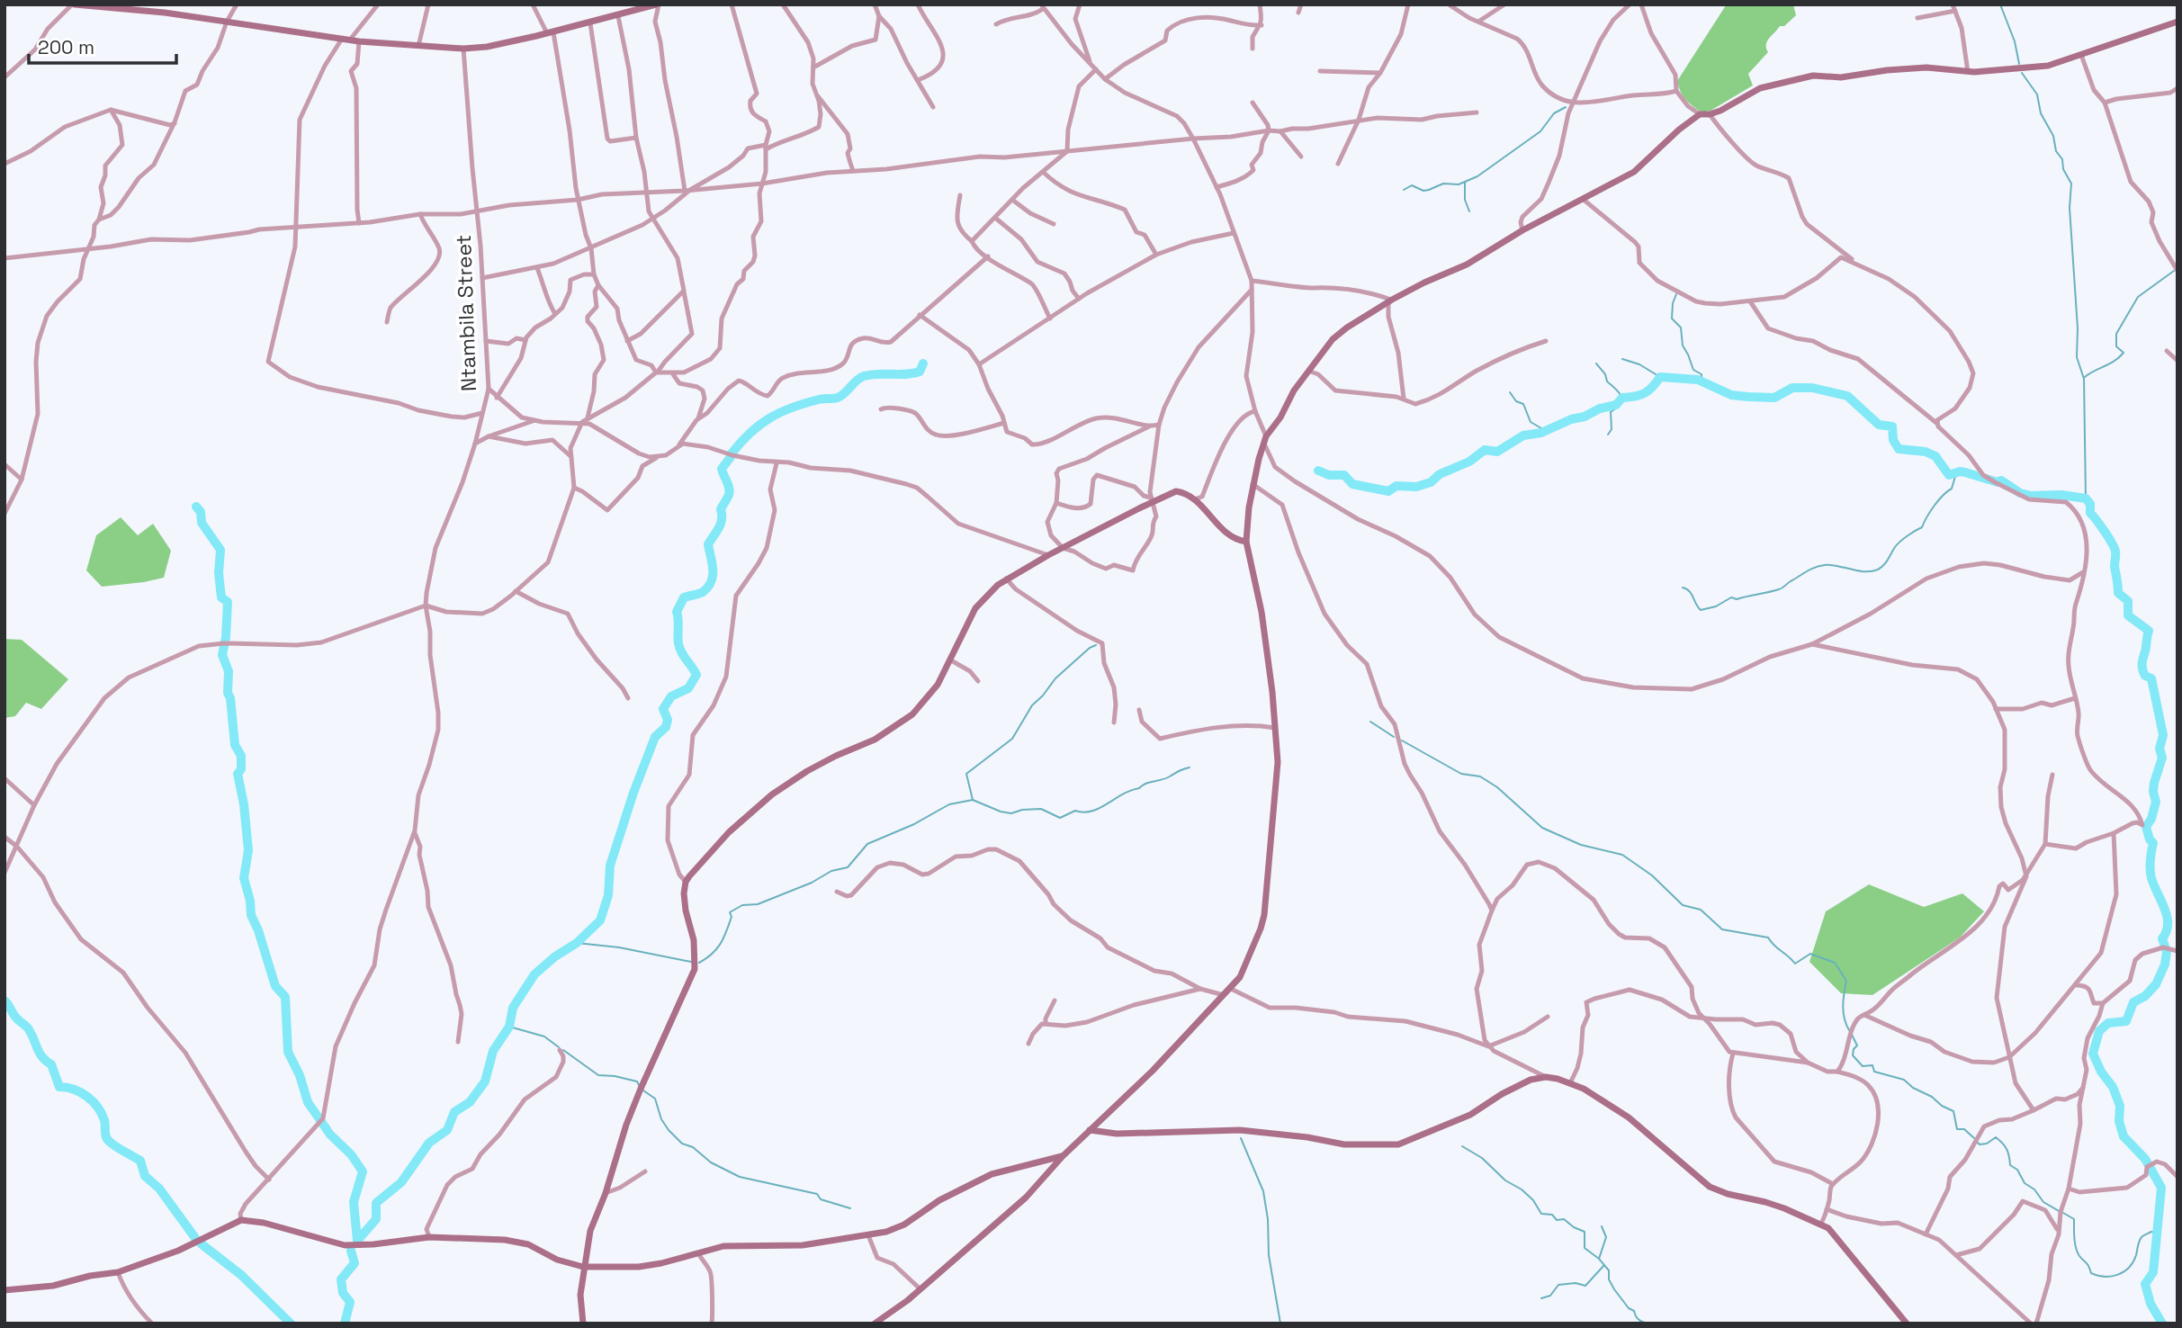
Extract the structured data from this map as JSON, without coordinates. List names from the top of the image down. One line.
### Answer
{"streets":{"street":["Ntambila Street"]},"scale_bar":"200 m"}
